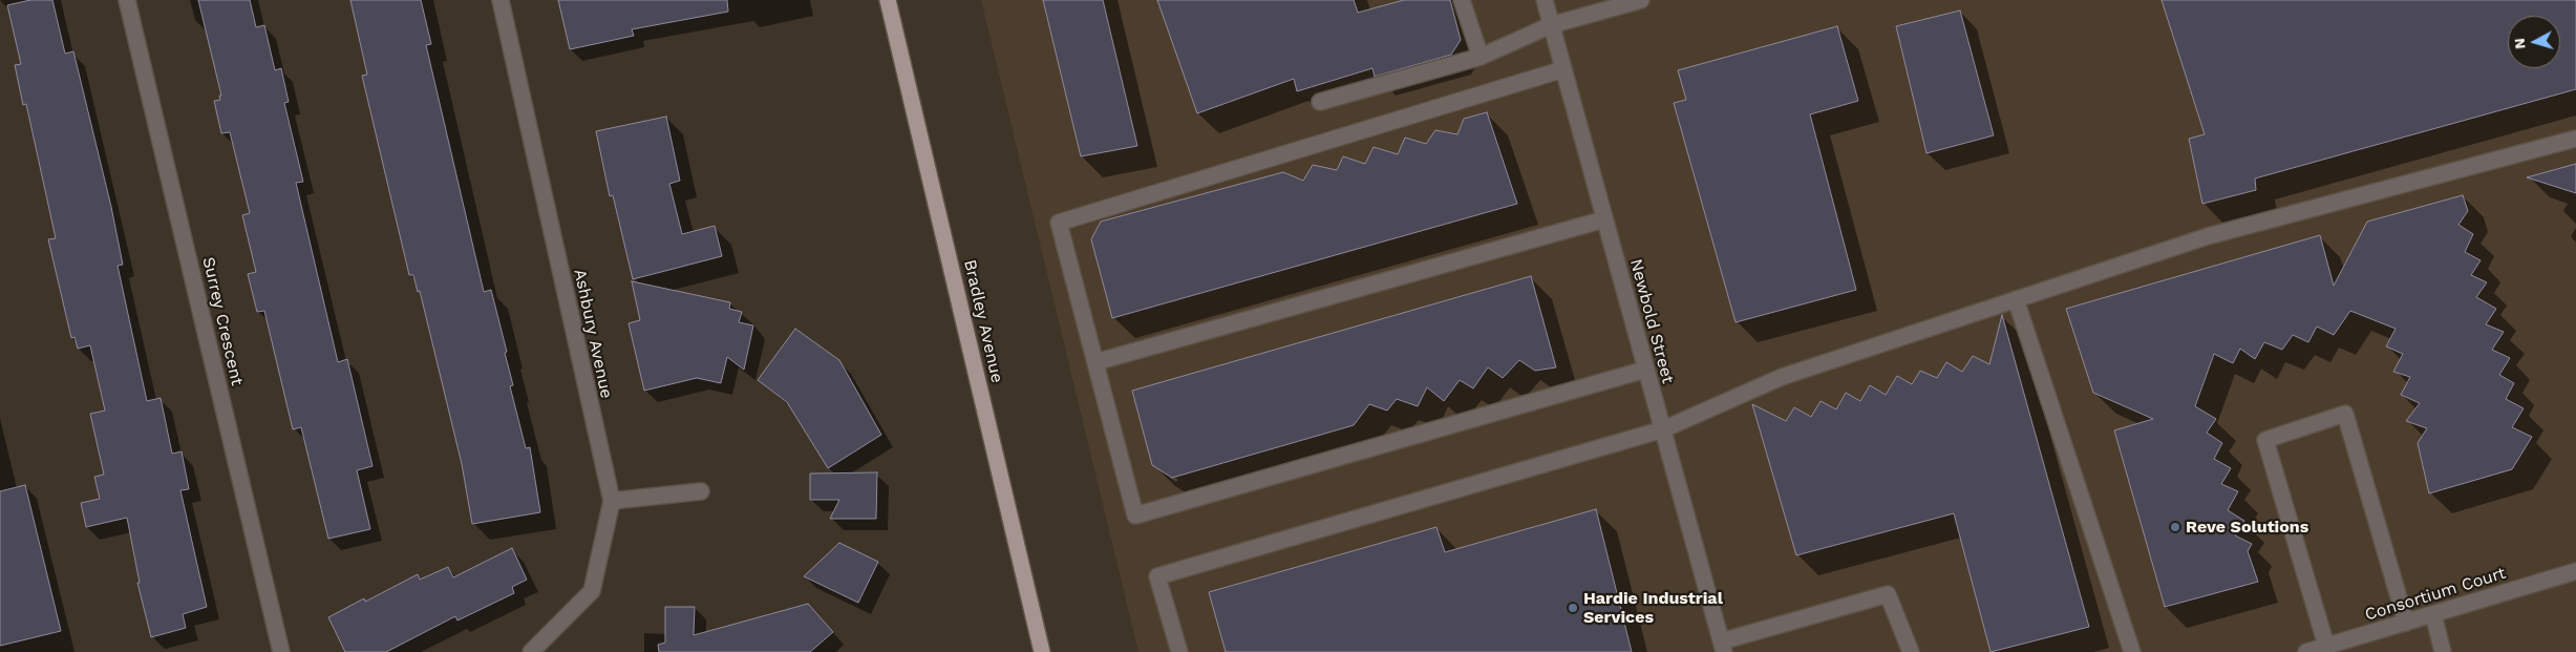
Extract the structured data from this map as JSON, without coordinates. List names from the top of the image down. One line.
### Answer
{"streets":{"main road":["Bradley Avenue"],"street":["Surrey Crescent","Newbold Street","Ashbury Avenue","Consortium Court"]},"places":["Reve Solutions","Hardie Industrial Services"],"north":"left"}
